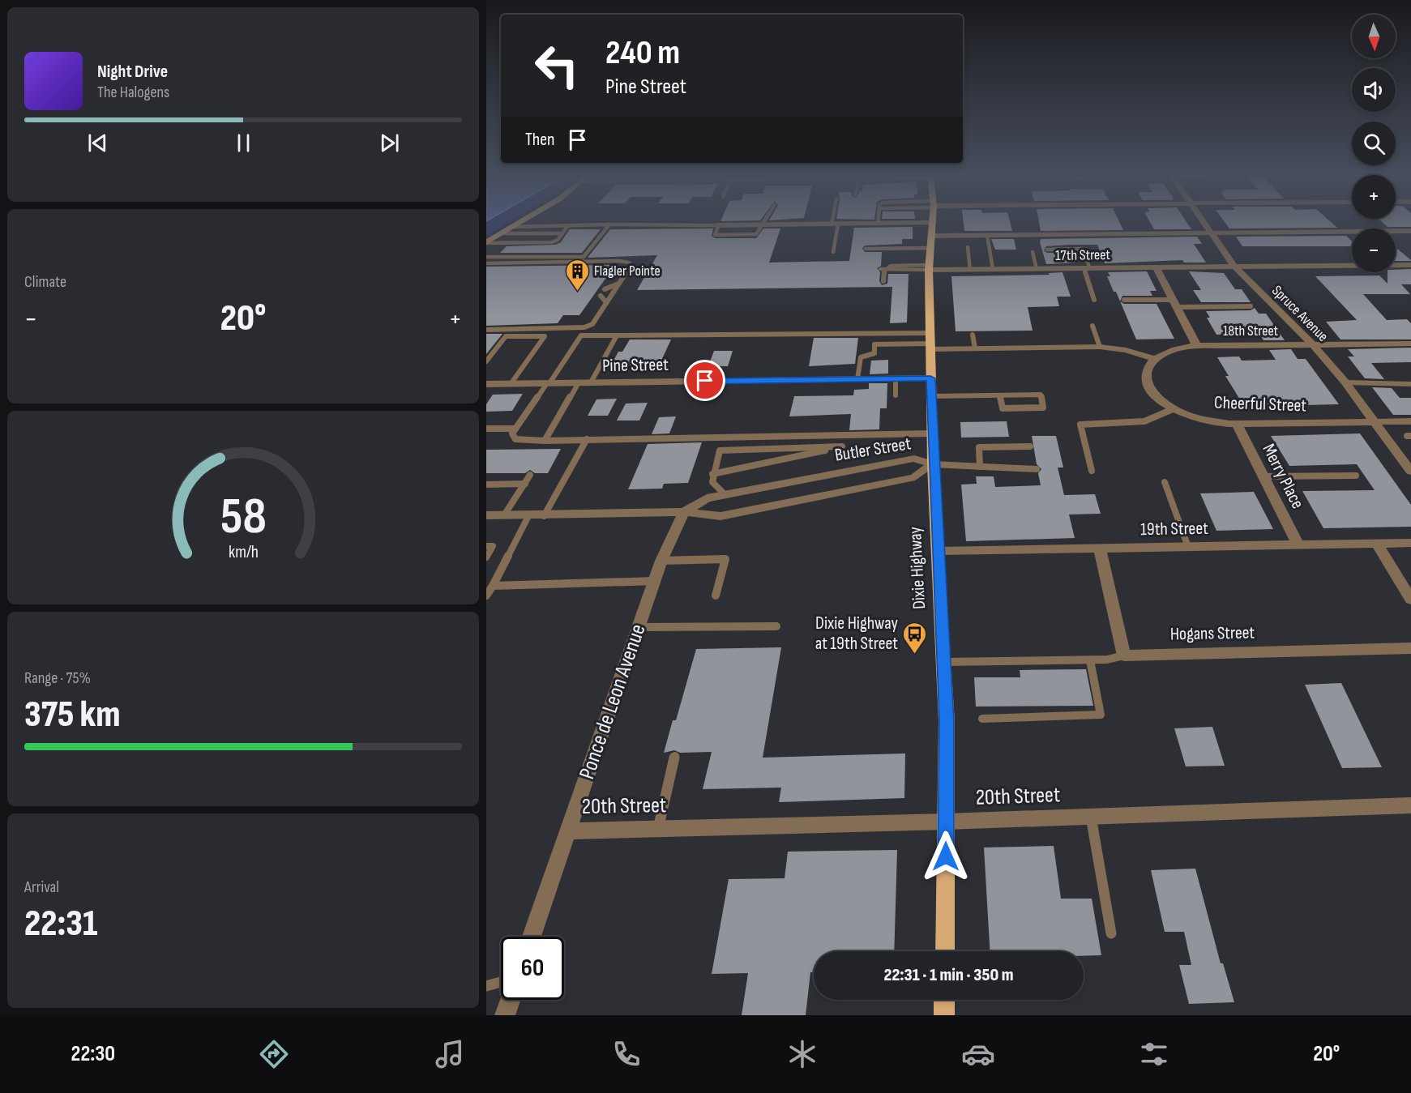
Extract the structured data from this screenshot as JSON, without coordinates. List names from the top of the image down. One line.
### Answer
{"streets":{"main road":["Dixie Highway"],"street":["17th Street","Spruce Avenue","18th Street","Pine Street","Cheerful Street","Butler Street","Merry Place","19th Street","Hogans Street","Ponce de Leon Avenue","20th Street"]},"crossings":[["17th Street","Spruce Avenue"],["17th Street","Dixie Highway"],["Spruce Avenue","18th Street"],["Spruce Avenue","Cheerful Street"],["18th Street","Cheerful Street"],["Pine Street","Dixie Highway"],["Cheerful Street","Merry Place"],["Butler Street","Dixie Highway"],["Butler Street","Ponce de Leon Avenue"],["Merry Place","19th Street"],["19th Street","Dixie Highway"],["Dixie Highway","20th Street"],["Ponce de Leon Avenue","20th Street"]],"places":{"building":["Flagler Pointe"],"bus stop":["Dixie Highway at 19th Street"]},"north":"bottom","page":{"map_buttons":["+","−"],"turn":["240 m","Pine Street"],"song":["Night Drive","The Halogens"],"then":"Then","tile":["Climate",["Range · 75%","375 km"],["Arrival","22:31"]],"heat":["−","20°","+"],"limit":"60","trip":"22:31 · 1 min · 350 m","tabs":["22:30","20°"],"gauge":["58","km/h"]}}
